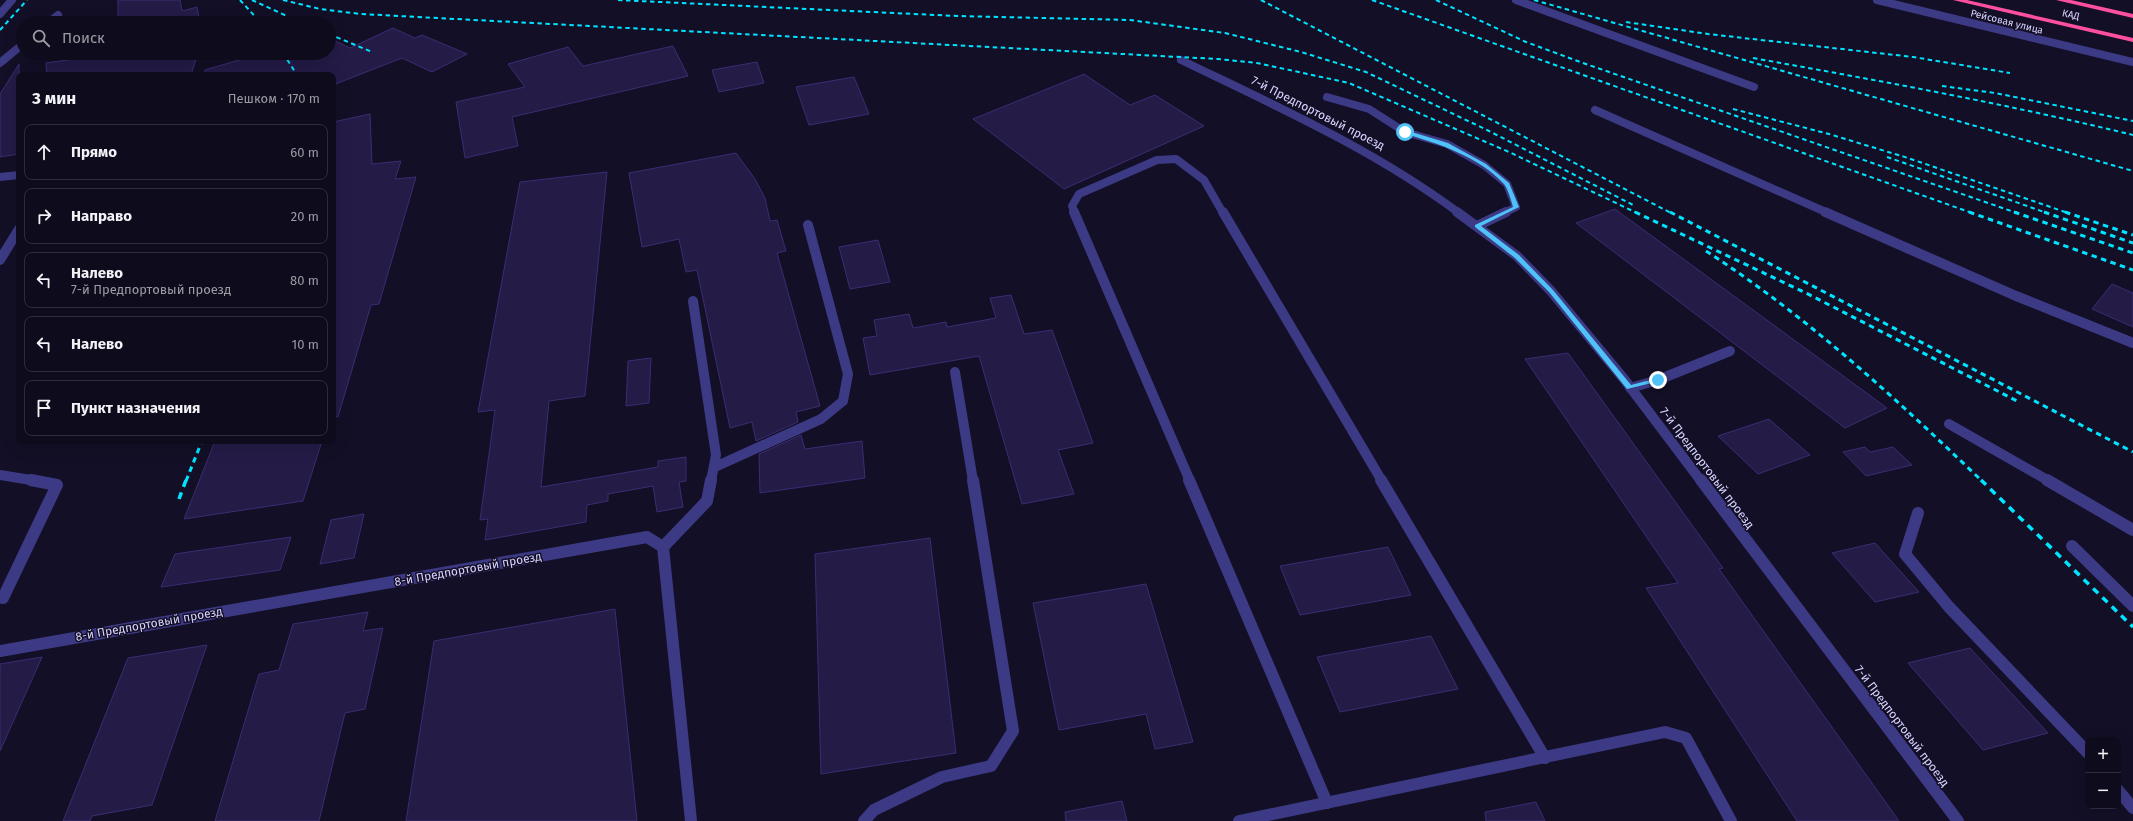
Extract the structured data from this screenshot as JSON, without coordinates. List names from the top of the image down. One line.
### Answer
{"streets":{"highway":["КАД"],"street":["Рейсовая улица","7-й Предпортовый проезд","8-й Предпортовый проезд"]},"page":{"search":"Поиск","heading":["3 мин","Пешком · 170 m"],"list":[["Прямо","60 m"],["Направо","20 m"],["Налево","7-й Предпортовый проезд","80 m"],["Налево","10 m"],"Пункт назначения"],"map_buttons":["+","−"]}}
